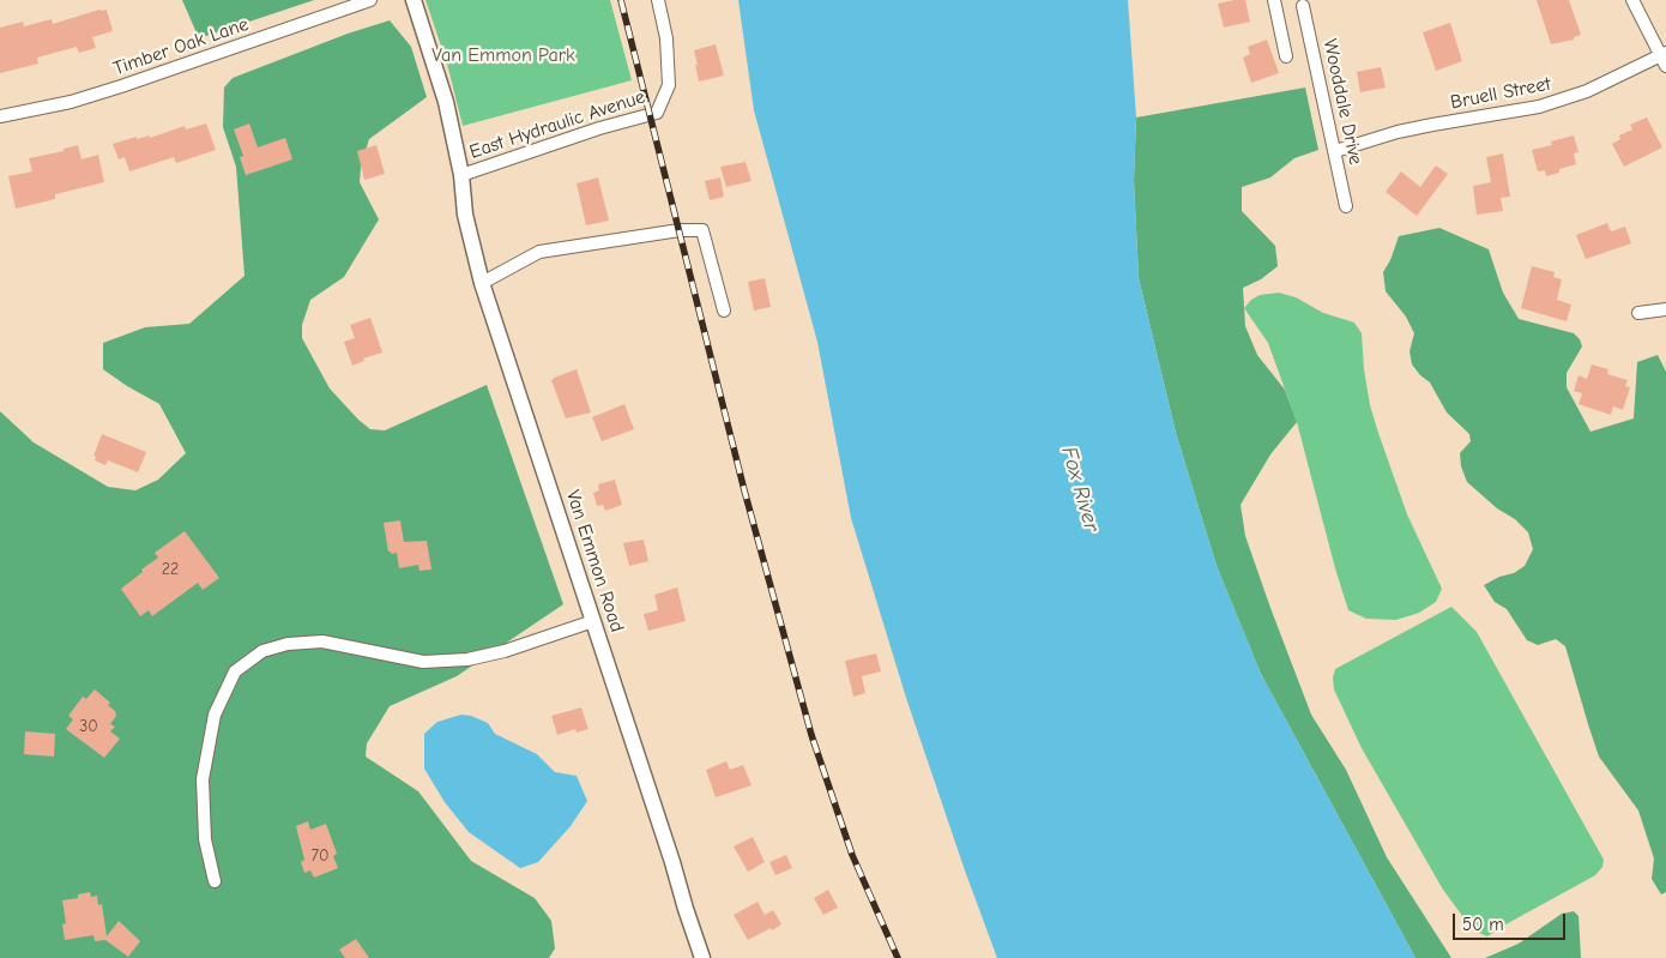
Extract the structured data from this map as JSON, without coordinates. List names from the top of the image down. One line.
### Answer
{"streets":{"street":["Timber Oak Lane","Bruell Street","Wooddale Drive","East Hydraulic Avenue","Van Emmon Road"]},"crossings":[["Bruell Street","Wooddale Drive"],["East Hydraulic Avenue","Van Emmon Road"]],"water":["Fox River"],"parks":["Van Emmon Park"],"house_numbers":["22","30","70"],"scale_bar":"50 m"}
